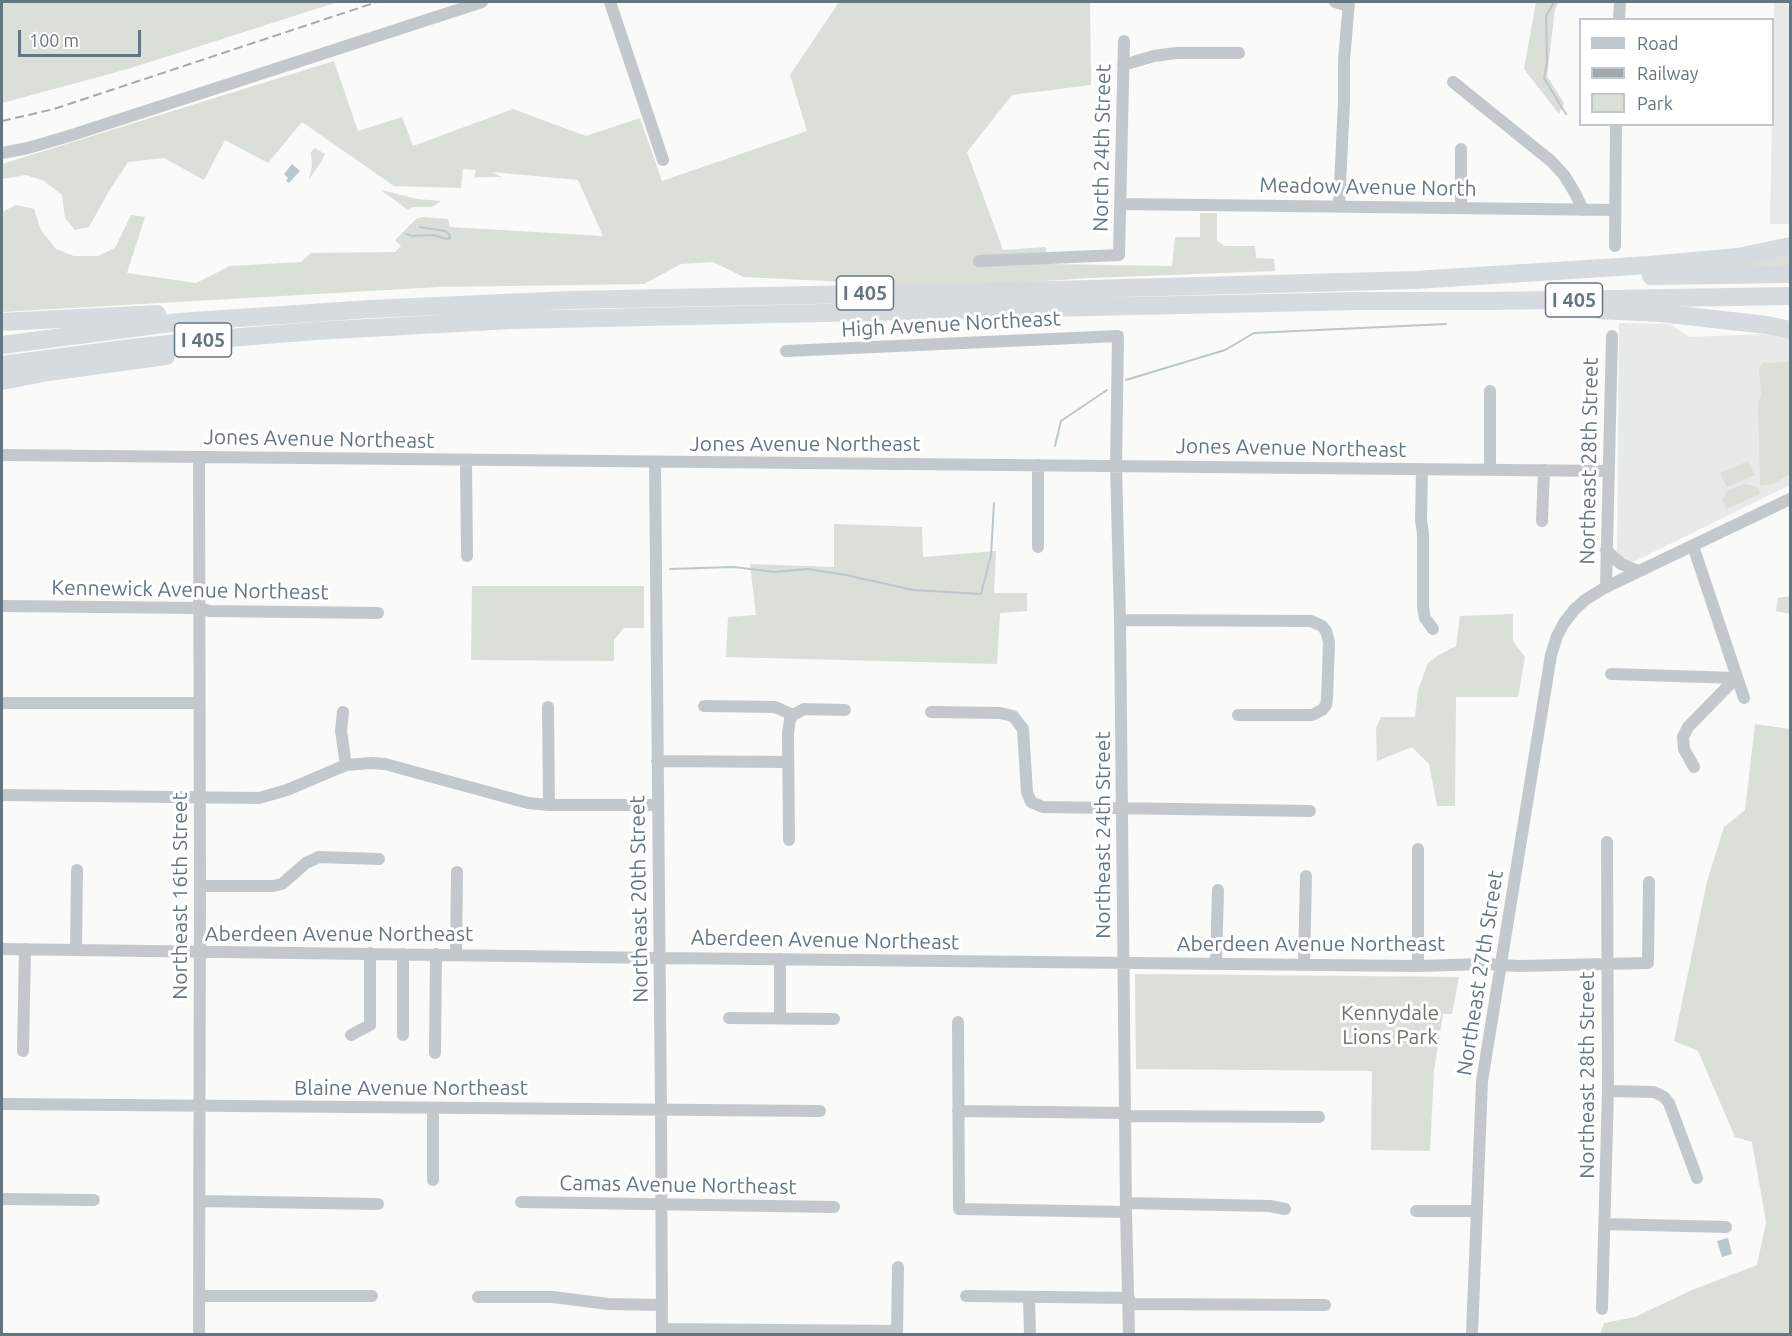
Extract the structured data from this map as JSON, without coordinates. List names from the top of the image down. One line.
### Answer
{"streets":{"highway":["I 405"],"street":["North 24th Street","Meadow Avenue North","High Avenue Northeast","Jones Avenue Northeast","Northeast 28th Street","Kennewick Avenue Northeast","Northeast 24th Street","Northeast 16th Street","Northeast 20th Street","Aberdeen Avenue Northeast","Northeast 27th Street","Blaine Avenue Northeast","Camas Avenue Northeast"]},"crossings":[["North 24th Street","Meadow Avenue North"],["High Avenue Northeast","Northeast 24th Street"],["Jones Avenue Northeast","Northeast 28th Street"],["Jones Avenue Northeast","Northeast 24th Street"],["Jones Avenue Northeast","Northeast 16th Street"],["Jones Avenue Northeast","Northeast 20th Street"],["Northeast 28th Street","Aberdeen Avenue Northeast"],["Northeast 28th Street","Northeast 27th Street"],["Kennewick Avenue Northeast","Northeast 16th Street"],["Northeast 24th Street","Aberdeen Avenue Northeast"],["Northeast 16th Street","Aberdeen Avenue Northeast"],["Northeast 16th Street","Blaine Avenue Northeast"],["Northeast 20th Street","Aberdeen Avenue Northeast"],["Northeast 20th Street","Blaine Avenue Northeast"],["Northeast 20th Street","Camas Avenue Northeast"],["Aberdeen Avenue Northeast","Northeast 27th Street"]],"parks":["Kennydale Lions Park"],"legend":["Road","Railway","Park"],"scale_bar":"100 m"}
